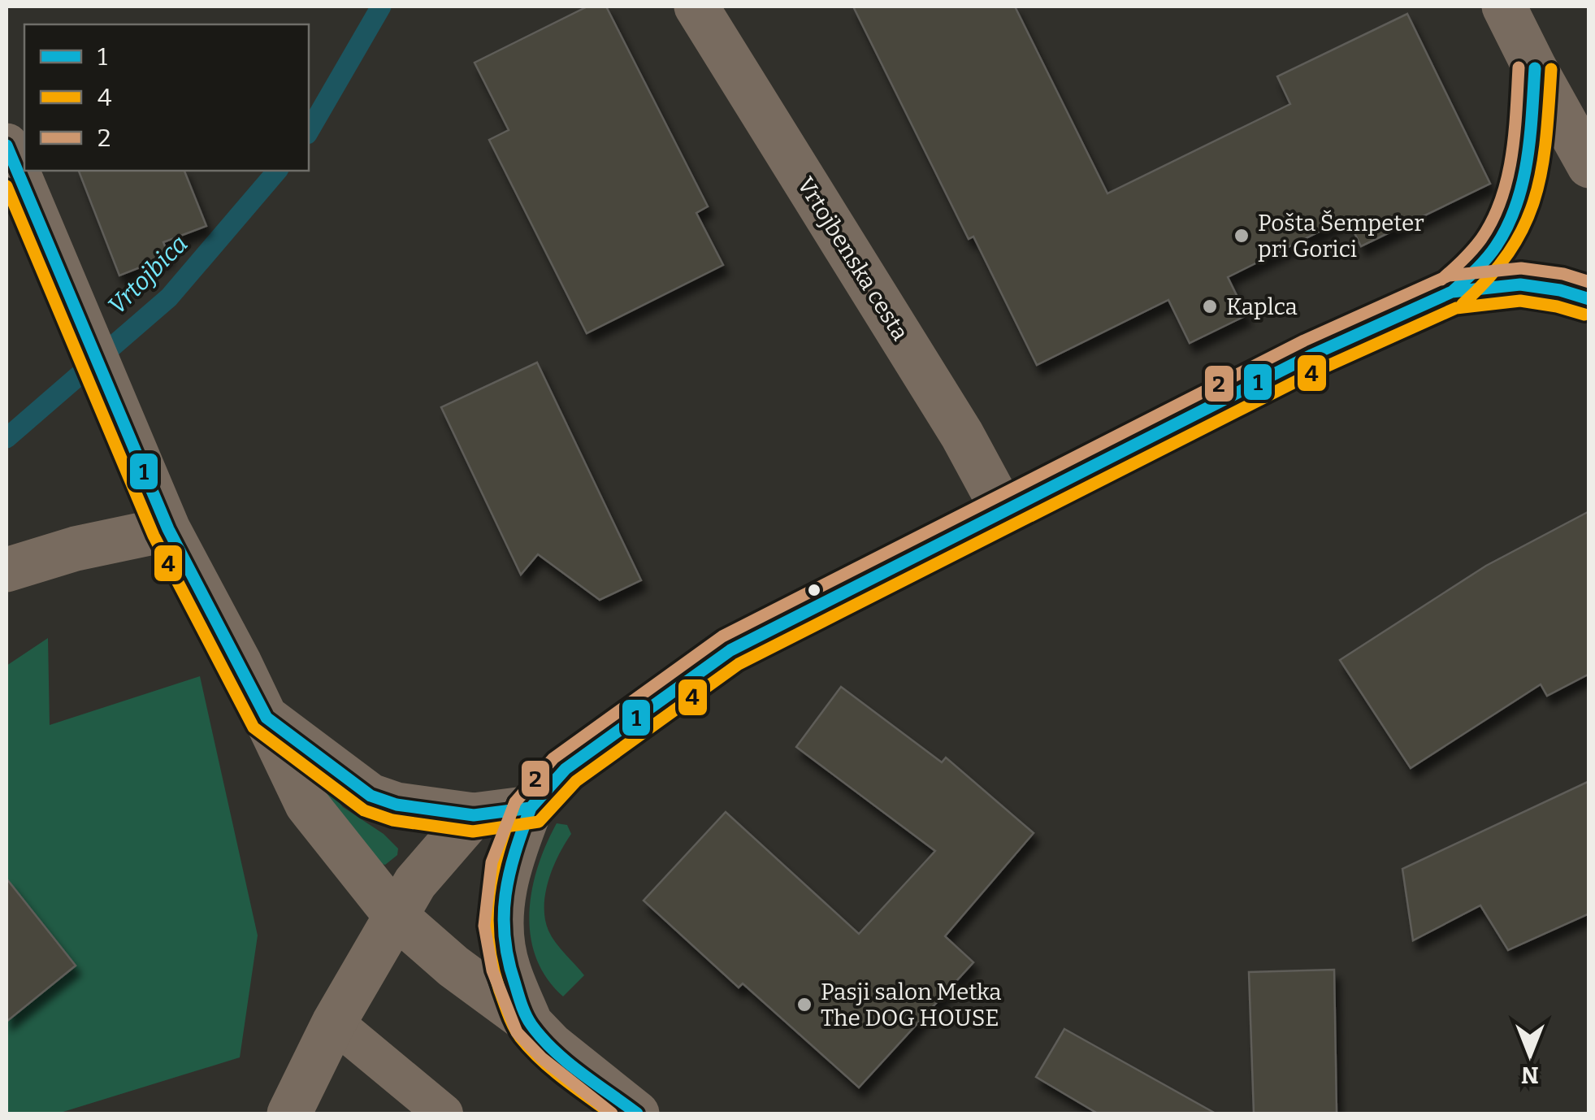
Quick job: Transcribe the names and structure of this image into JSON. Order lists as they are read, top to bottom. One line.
{"streets":{"street":["Vrtojbenska cesta"]},"water":["Vrtojbica"],"places":["Pošta Šempeter pri Gorici","Kaplca","Pasji salon Metka The DOG HOUSE"],"lines":["transit line 2","transit line 1","transit line 4"],"legend":["1","4","2"],"north":"bottom"}
